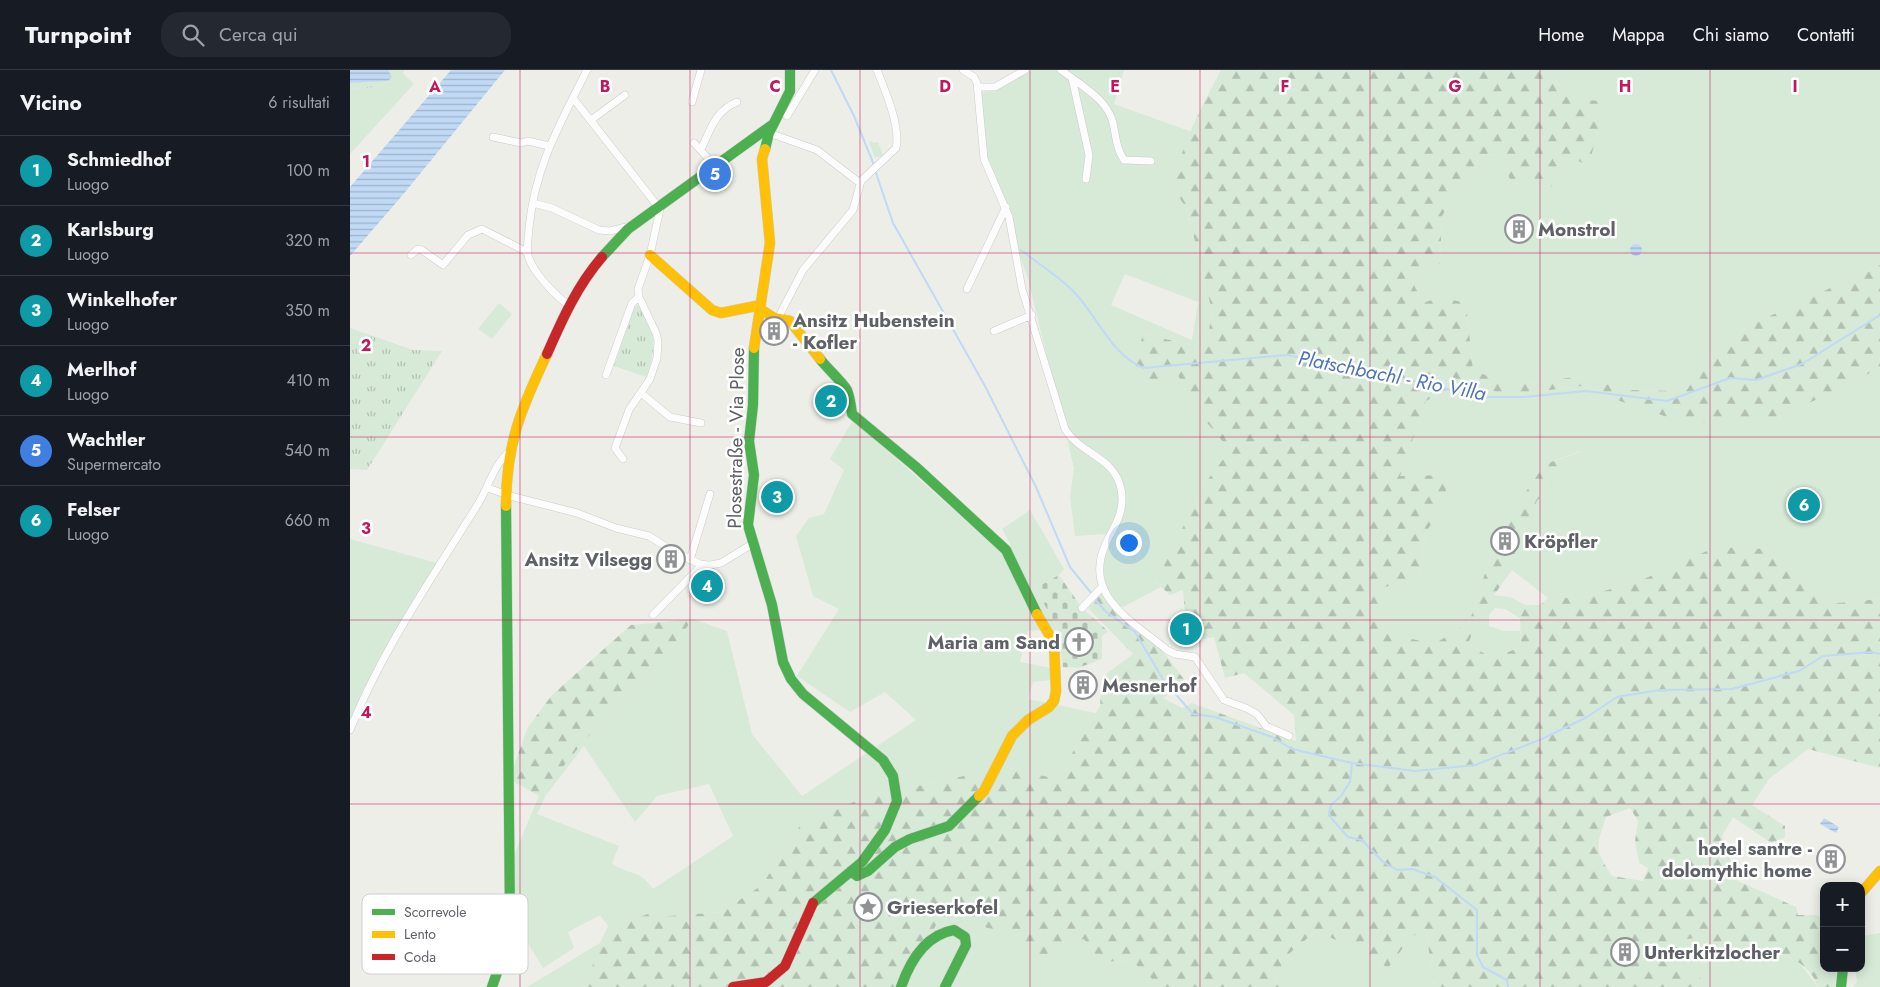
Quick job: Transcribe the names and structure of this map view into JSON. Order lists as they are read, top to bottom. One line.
{"streets":{"street":["Plosestraße - Via Plose"]},"water":["Platschbachl - Rio Villa"],"places":{"building":["Monstrol","Ansitz Hubenstein - Kofler","Kröpfler","Ansitz Vilsegg","Mesnerhof","hotel santre - dolomythic home","Unterkitzlocher"],"church":["Maria am Sand"],"place":["Grieserkofel"]},"legend":["Scorrevole","Lento","Coda"],"page":{"header":"Turnpoint","search":"Cerca qui","nav":["Home","Mappa","Chi siamo","Contatti"],"heading":["Vicino","6 risultati"],"list":[{"mark":"1","name":"Schmiedhof","note":"Luogo","value":"100 m"},{"mark":"2","name":"Karlsburg","note":"Luogo","value":"320 m"},{"mark":"3","name":"Winkelhofer","note":"Luogo","value":"350 m"},{"mark":"4","name":"Merlhof","note":"Luogo","value":"410 m"},{"mark":"5","name":"Wachtler","note":"Supermercato","value":"540 m"},{"mark":"6","name":"Felser","note":"Luogo","value":"660 m"}],"pins":["5","2","3","6","4","1"],"map_buttons":["+","−"]},"grid":{"columns":["A","B","C","D","E","F","G","H","I"],"rows":["1","2","3","4"]}}
